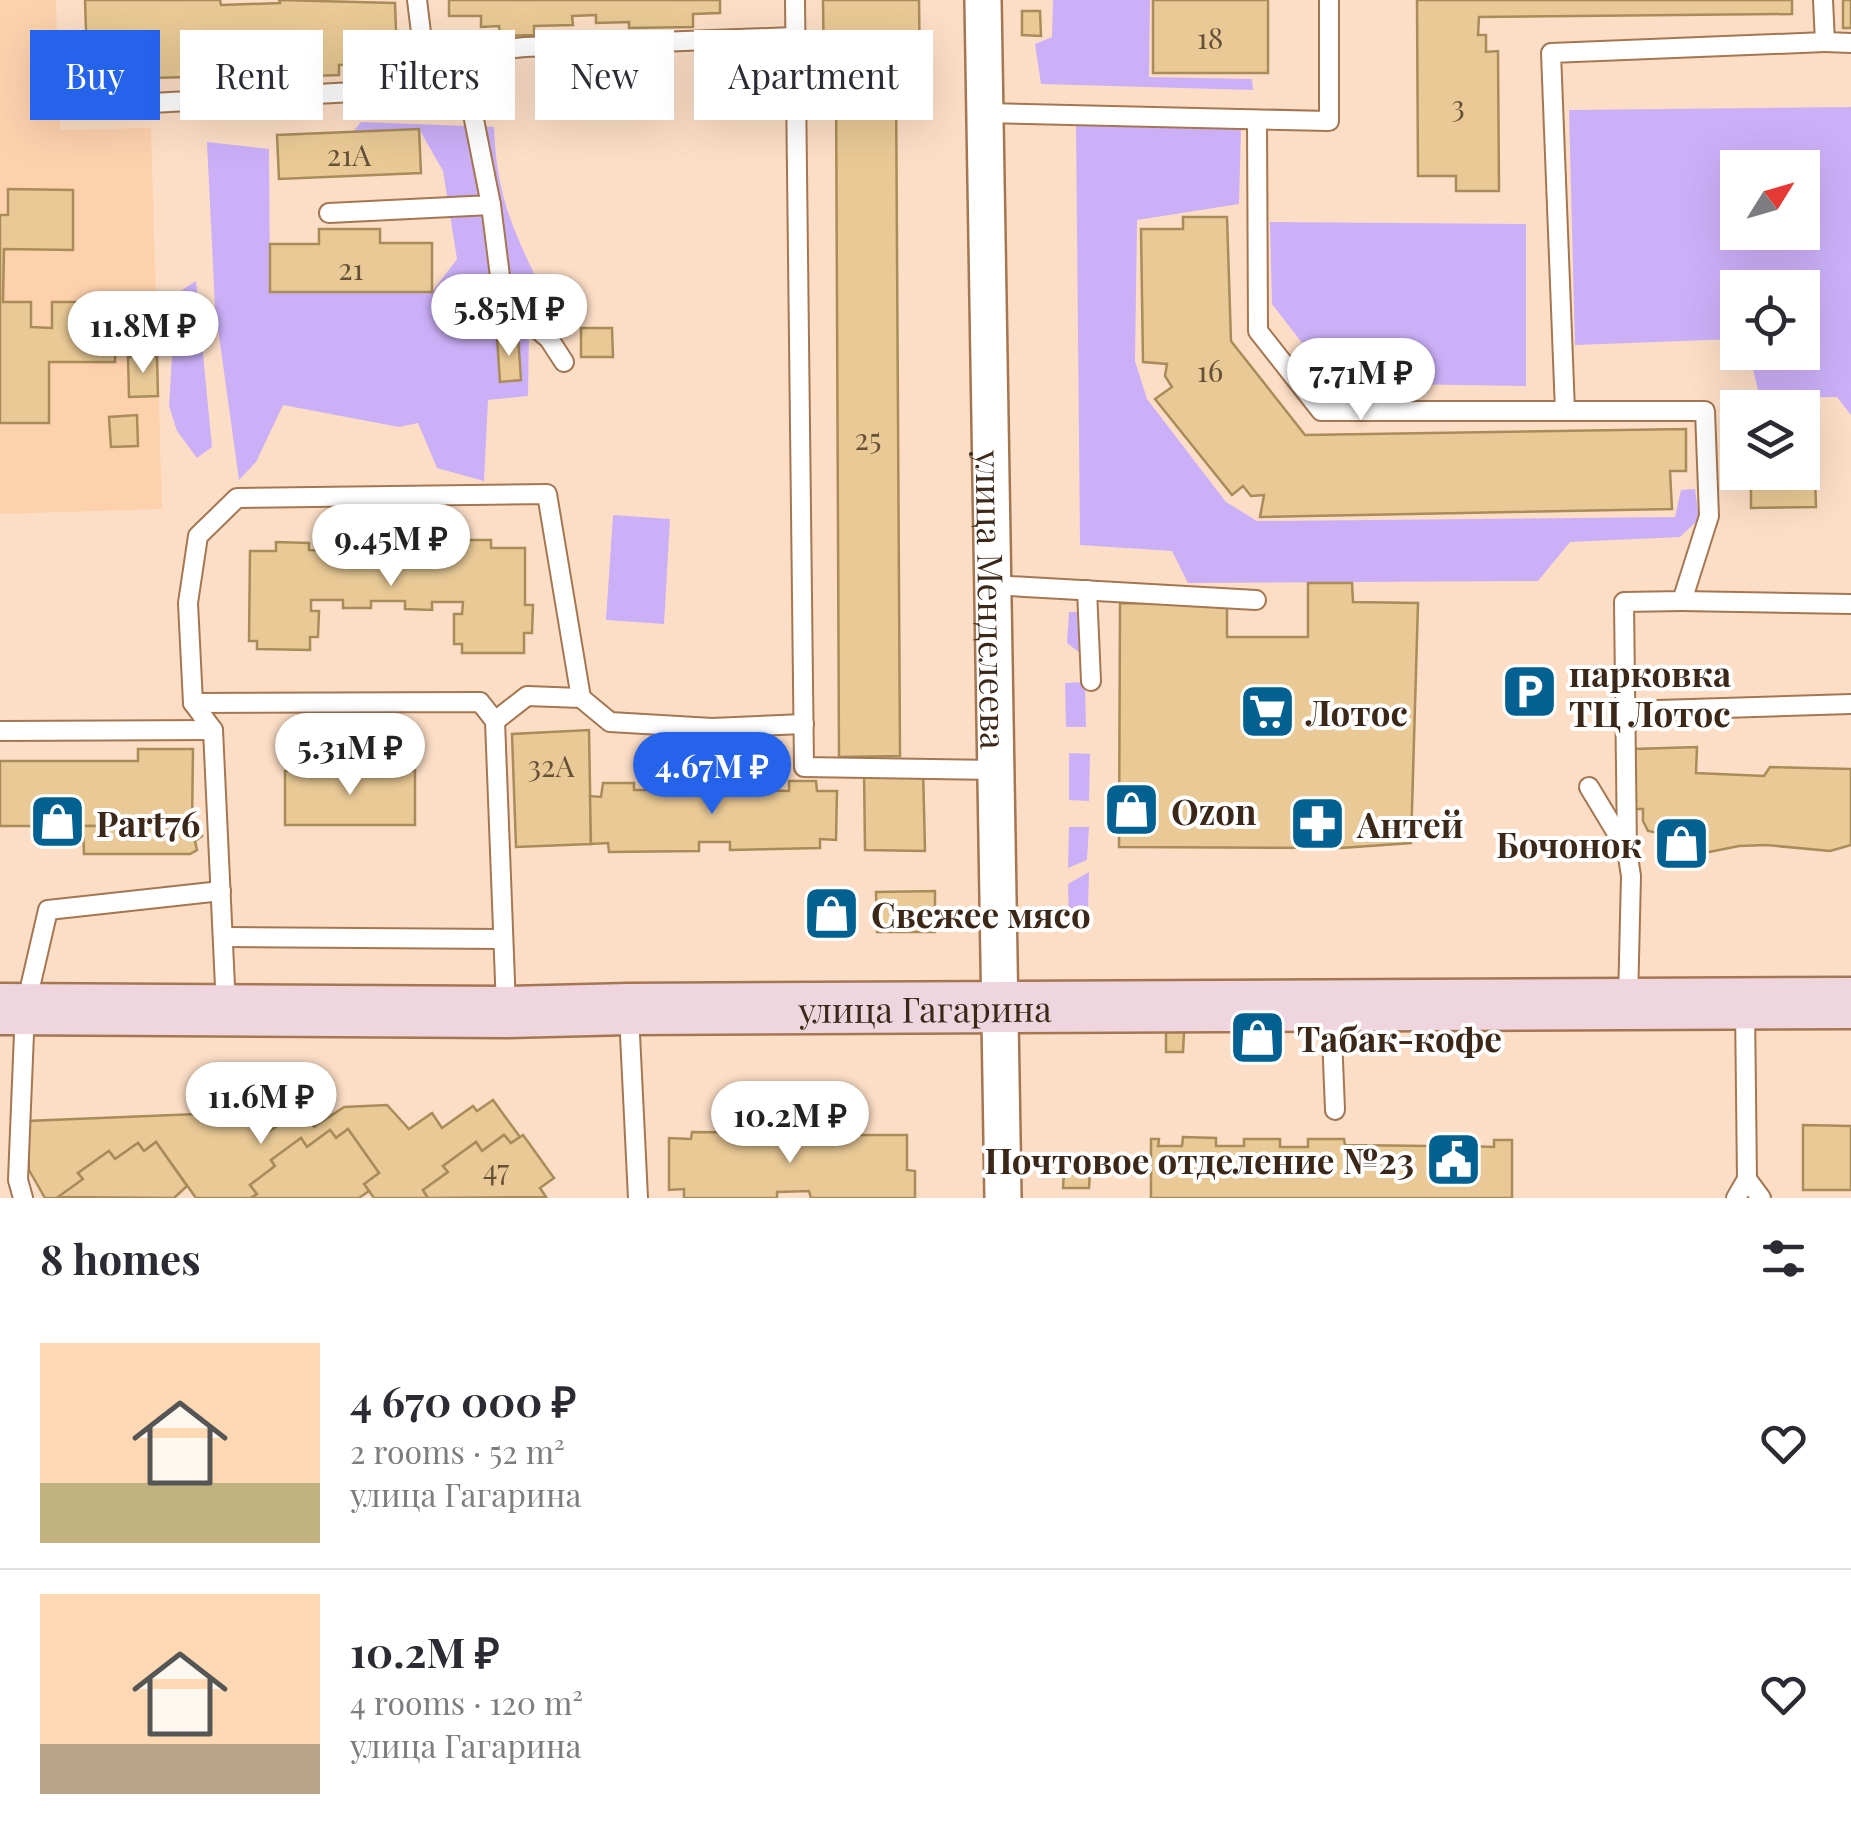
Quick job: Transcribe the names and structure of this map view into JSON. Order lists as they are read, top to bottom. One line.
{"streets":{"main road":["улица Гагарина"],"street":["улица Менделеева"]},"crossings":[["улица Менделеева","улица Гагарина"]],"places":{"parking":["парковка ТЦ Лотос"],"supermarket":["Лотос"],"shop":["Ozon","Part76","Бочонок","Свежее мясо","Табак-кофе"],"pharmacy":["Антей"],"public building":["Почтовое отделение №23"]},"house_numbers":["18","3","21А","21","16","25","32А","47"],"north":"top right","page":{"chip":["Buy","Rent","Filters","New","Apartment"],"price":["5.85M ₽","11.8M ₽","7.71M ₽","9.45M ₽","5.31M ₽","4.67M ₽","11.6M ₽","10.2M ₽"],"heading":"8 homes","list":[{"name":"4 670 000 ₽","note":"2 rooms · 52 m² · улица Гагарина"},{"name":"10.2M ₽","note":"4 rooms · 120 m² · улица Гагарина"}]}}
